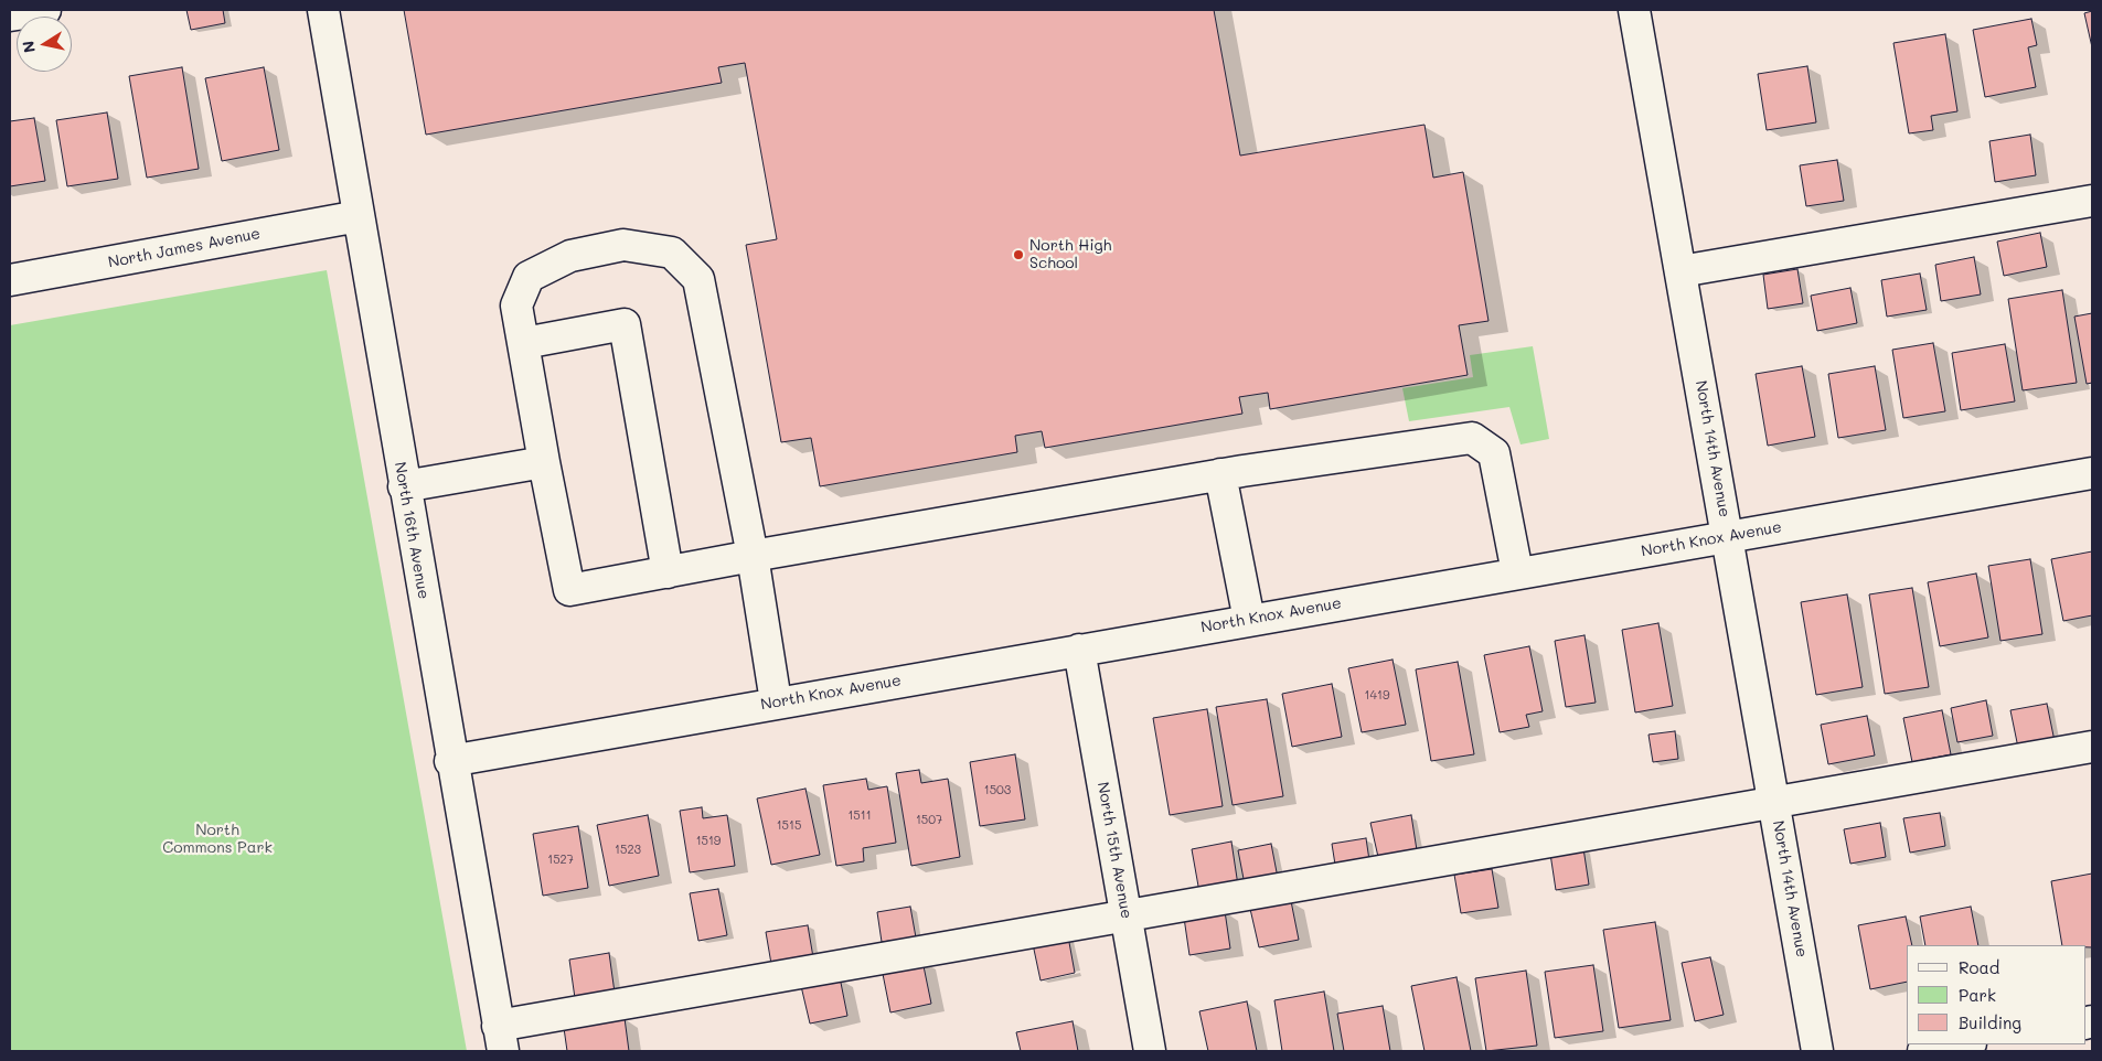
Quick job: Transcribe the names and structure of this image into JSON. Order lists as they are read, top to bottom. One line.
{"streets":{"street":["North James Avenue","North 14th Avenue","North 16th Avenue","North Knox Avenue","North 15th Avenue"]},"crossings":[["North James Avenue","North 16th Avenue"],["North 14th Avenue","North Knox Avenue"],["North 16th Avenue","North Knox Avenue"],["North Knox Avenue","North 15th Avenue"]],"parks":["North Commons Park"],"places":["North High School"],"house_numbers":["1419","1503","1511","1507","1515","1519","1523","1527"],"legend":["Road","Park","Building"],"north":"left"}
